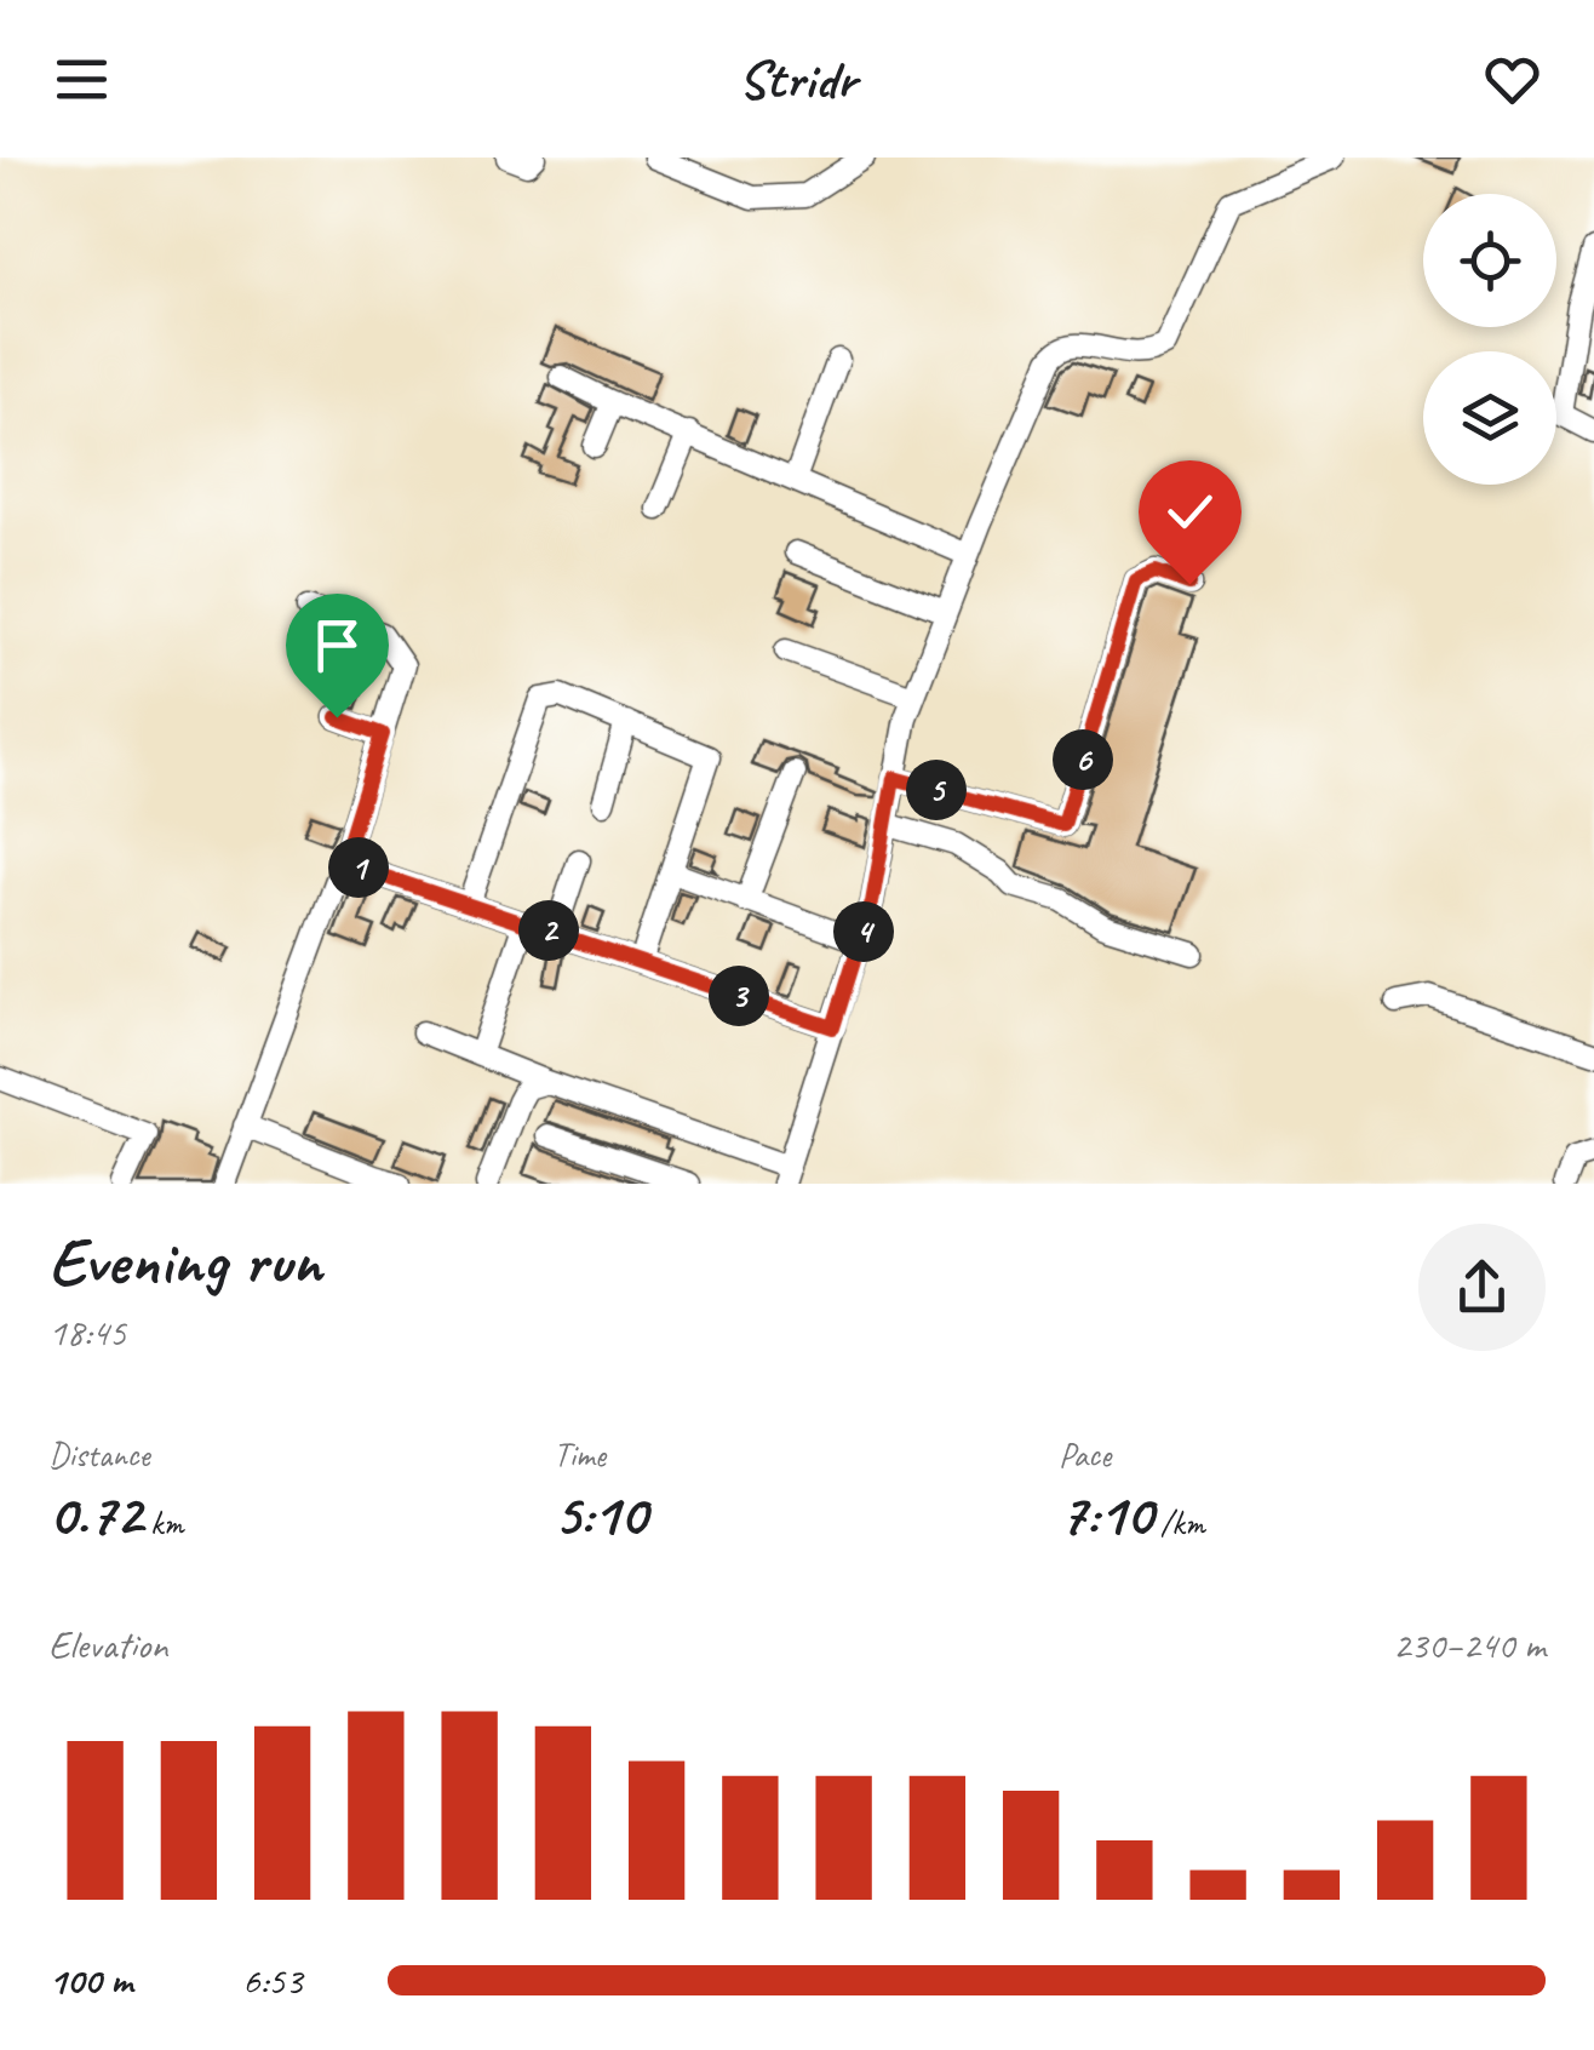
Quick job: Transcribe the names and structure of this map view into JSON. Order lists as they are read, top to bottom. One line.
{"page":{"header":"Stridr","pins":["6","5","1","2","4","3"],"heading":["Evening run","18:45"],"stats":[["Distance","0.72 km"],["Time","5:10"],["Pace","7:10 /km"]],"chart":["Elevation","230–240 m"],"list":[{"name":"100 m","note":"6:53"}]}}
